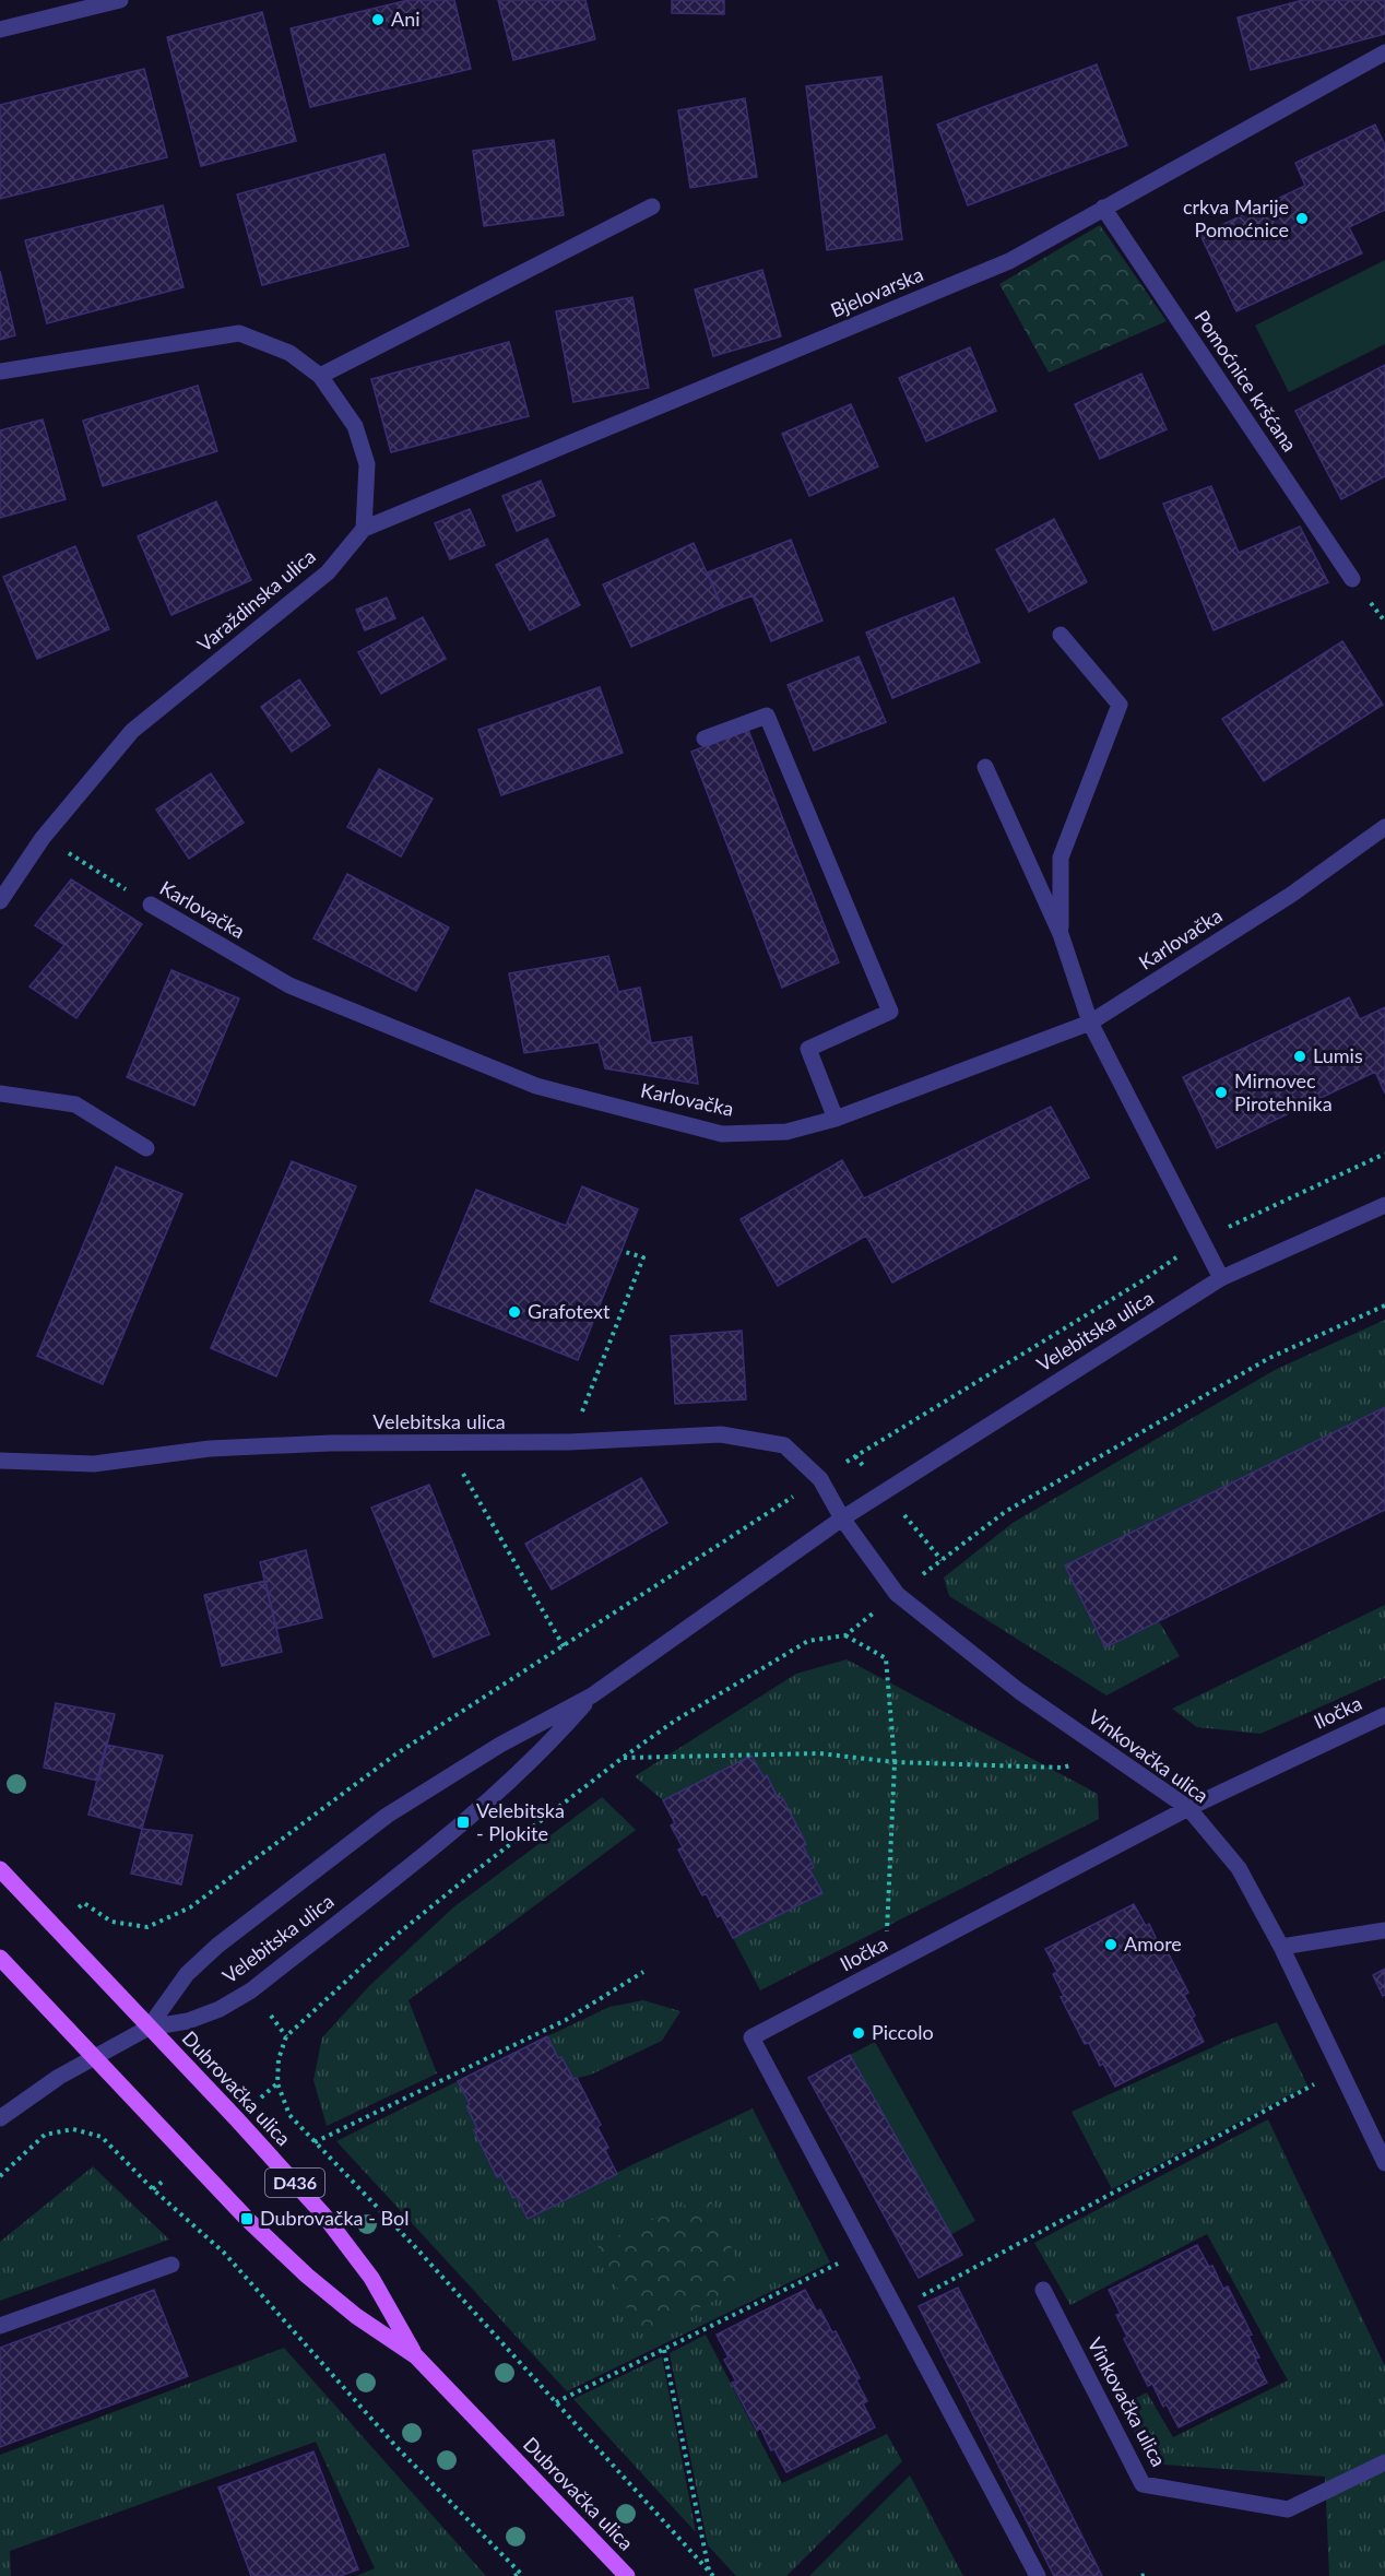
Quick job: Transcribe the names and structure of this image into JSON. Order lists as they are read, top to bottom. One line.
{"streets":{"main road":["Dubrovačka ulica","D436"],"street":["Bjelovarska","Pomoćnice kršćana","Varaždinska ulica","Karlovačka","Velebitska ulica","Iločka","Vinkovačka ulica"]},"crossings":[["Bjelovarska","Pomoćnice kršćana"],["Bjelovarska","Varaždinska ulica"],["Varaždinska ulica","Karlovačka"],["Velebitska ulica","Vinkovačka ulica"],["Velebitska ulica","Dubrovačka ulica"],["Iločka","Vinkovačka ulica"]],"places":{"other":["Ani","crkva Marije Pomoćnice","Lumis","Mirnovec Pirotehnika","Grafotext","Amore","Piccolo"],"transit":["Velebitska - Plokite","Dubrovačka - Bol"]}}
